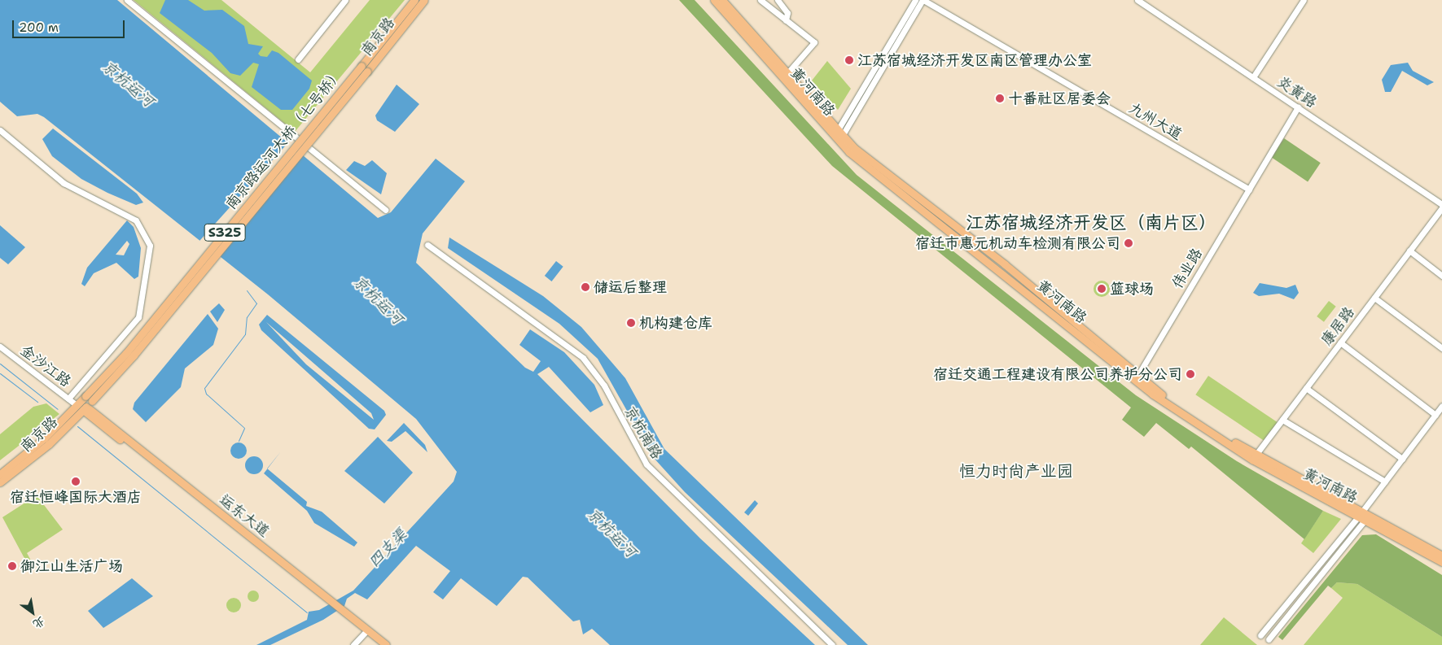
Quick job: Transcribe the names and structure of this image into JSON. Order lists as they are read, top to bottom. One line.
{"streets":{"main road":["南京路","黄河南路","南京路运河大桥（七号桥）","S325","运东大道"],"street":["炎黄路","九州大道","伟业路","康居路","金沙江路","京杭南路"]},"crossings":[["南京路","南京路运河大桥（七号桥）"],["南京路","金沙江路"],["南京路","运东大道"],["黄河南路","伟业路"],["黄河南路","康居路"],["炎黄路","伟业路"],["炎黄路","康居路"],["九州大道","伟业路"]],"districts":["江苏宿城经济开发区（南片区）","恒力时尚产业园"],"water":["京杭运河","四支渠"],"places":["江苏宿城经济开发区南区管理办公室","十番社区居委会","宿迁市惠元机动车检测有限公司","储运后整理","篮球场","机构建仓库","宿迁交通工程建设有限公司养护分公司","宿迁恒峰国际大酒店","御江山生活广场"],"scale_bar":"200 m","north":"bottom right"}
